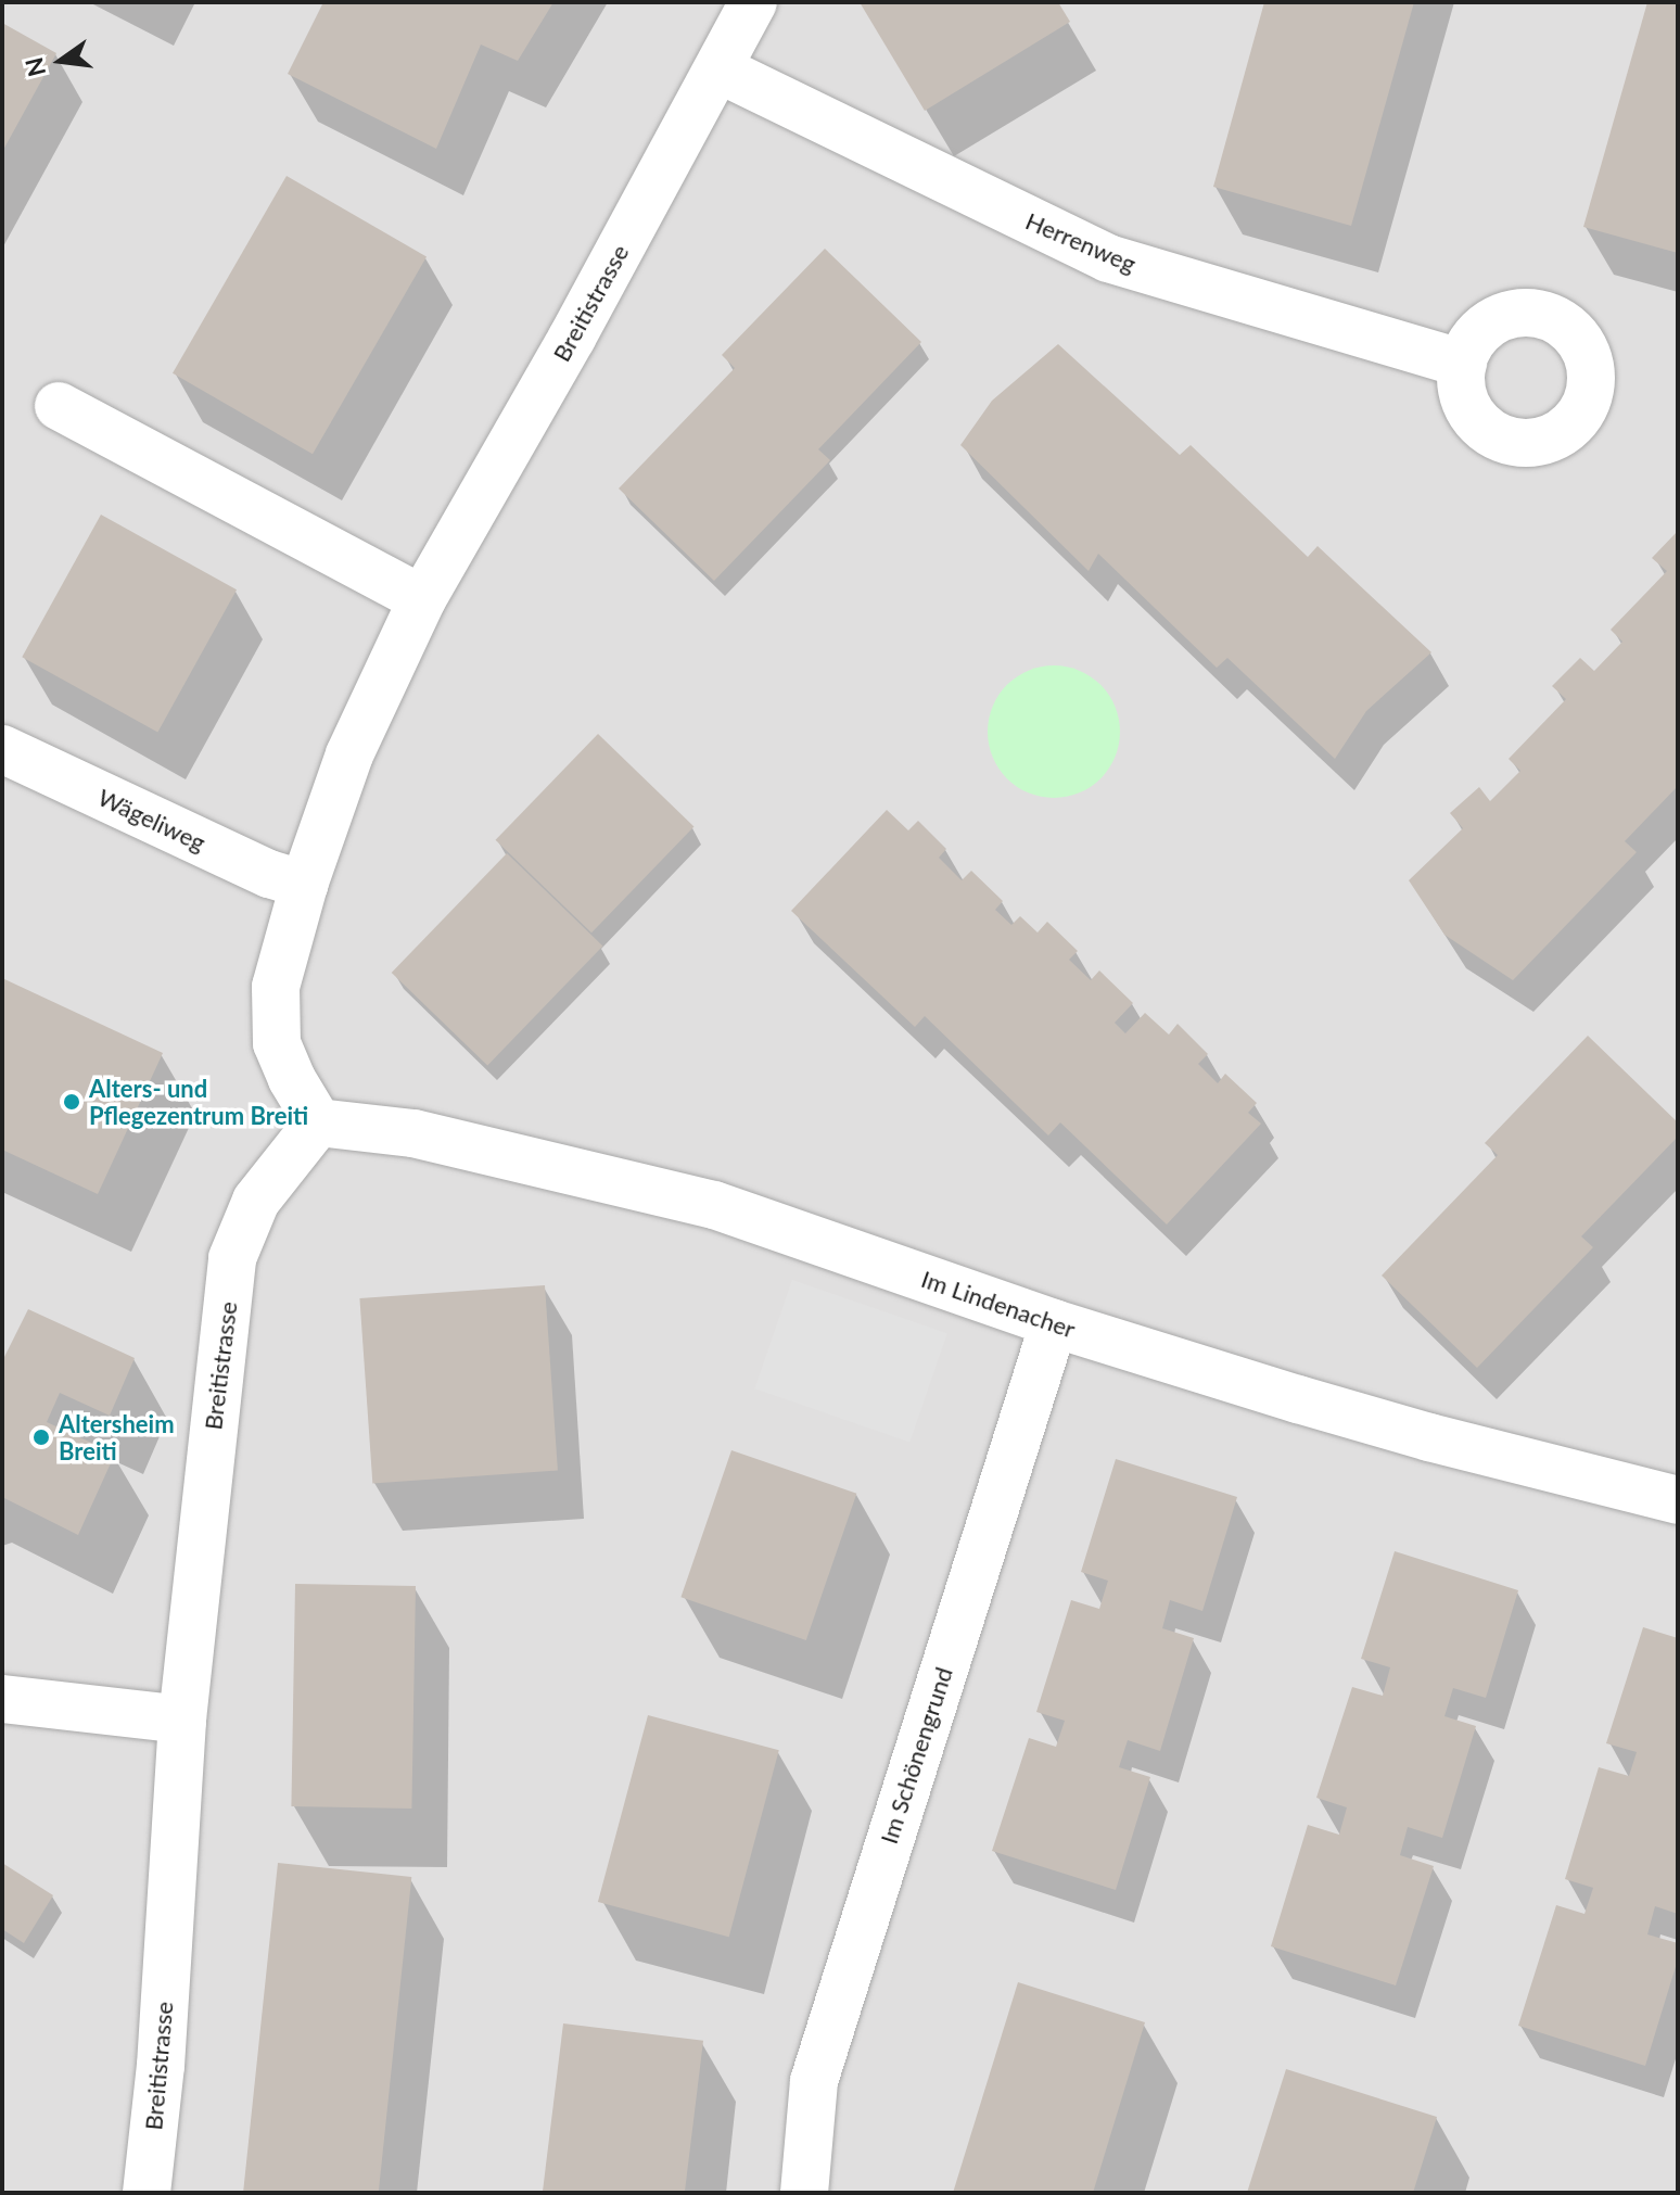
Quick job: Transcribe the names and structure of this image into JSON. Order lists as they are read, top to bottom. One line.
{"streets":{"street":["Herrenweg","Breitistrasse","Wägeliweg","Im Lindenacher","Im Schönengrund"]},"crossings":[["Herrenweg","Breitistrasse"],["Breitistrasse","Wägeliweg"],["Breitistrasse","Im Lindenacher"],["Im Lindenacher","Im Schönengrund"]],"places":["Alters- und Pflegezentrum Breiti","Altersheim Breiti"],"north":"left"}
